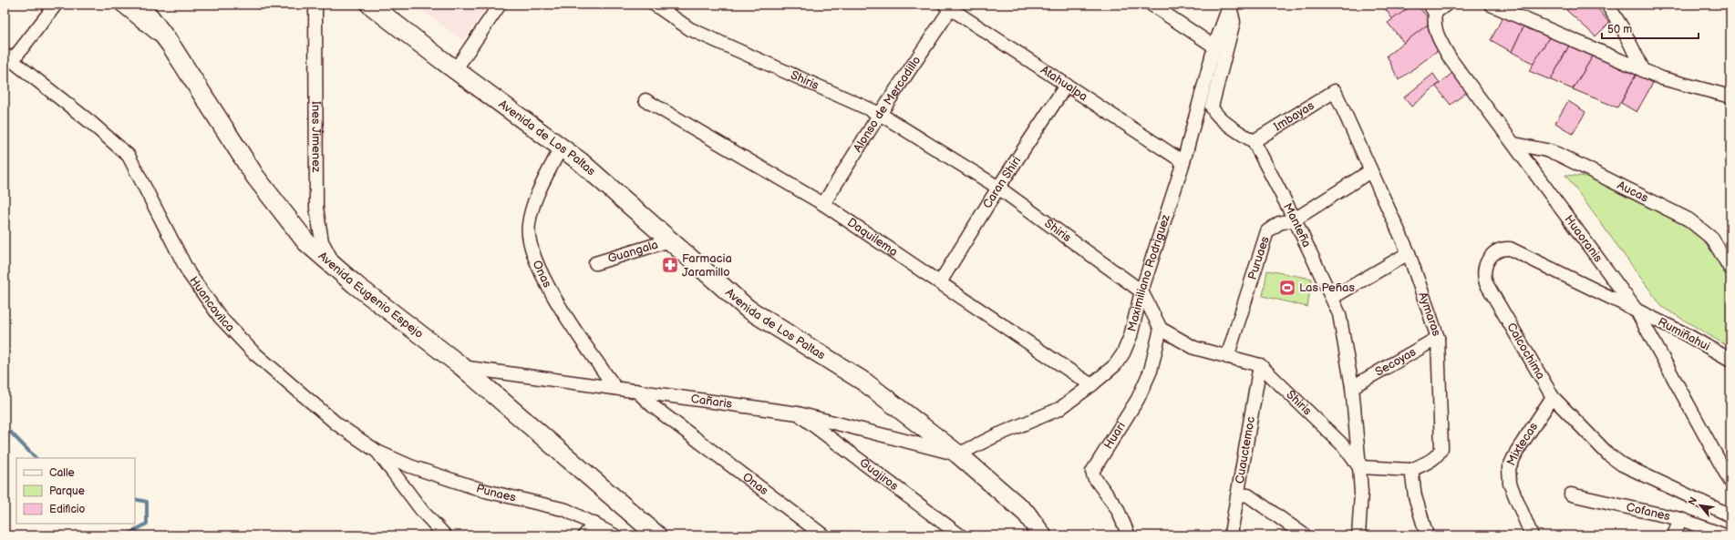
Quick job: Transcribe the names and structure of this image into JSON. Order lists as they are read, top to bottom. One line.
{"streets":{"main road":["Avenida de Los Paltas","Avenida Eugenio Espejo"],"street":["Shiris","Atahualpa","Alonso de Mercadillo","Imbayas","Ines Jimenez","Caran Shiri","Aucas","Manteña","Daquilema","Huaoranis","Guangala","Puruaes","Maximiliano Rodriguez","Onas","Huancavilca","Aymaras","Rumiñahui","Calcochima","Secoyas","Cañaris","Huari","Mixtecas","Cuauctemoc","Guajiros","Punaes","Cofanes"]},"crossings":[["Shiris","Alonso de Mercadillo"],["Shiris","Caran Shiri"],["Shiris","Manteña"],["Shiris","Maximiliano Rodriguez"],["Shiris","Huari"],["Shiris","Cuauctemoc"],["Atahualpa","Alonso de Mercadillo"],["Atahualpa","Caran Shiri"],["Atahualpa","Maximiliano Rodriguez"],["Alonso de Mercadillo","Daquilema"],["Imbayas","Manteña"],["Imbayas","Aymaras"],["Ines Jimenez","Avenida Eugenio Espejo"],["Avenida de Los Paltas","Guangala"],["Avenida de Los Paltas","Maximiliano Rodriguez"],["Avenida de Los Paltas","Onas"],["Avenida de Los Paltas","Cañaris"],["Caran Shiri","Daquilema"],["Aucas","Huaoranis"],["Manteña","Puruaes"],["Manteña","Secoyas"],["Daquilema","Maximiliano Rodriguez"],["Huaoranis","Rumiñahui"],["Huaoranis","Calcochima"],["Puruaes","Aymaras"],["Maximiliano Rodriguez","Cañaris"],["Onas","Cañaris"],["Avenida Eugenio Espejo","Cañaris"],["Huancavilca","Punaes"],["Aymaras","Secoyas"],["Rumiñahui","Calcochima"],["Calcochima","Mixtecas"],["Cañaris","Guajiros"]],"places":{"pharmacy":["Farmacia Jaramillo"],"sports":["Las Peñas"]},"legend":["Calle","Parque","Edificio"],"scale_bar":"50 m","north":"top left"}
